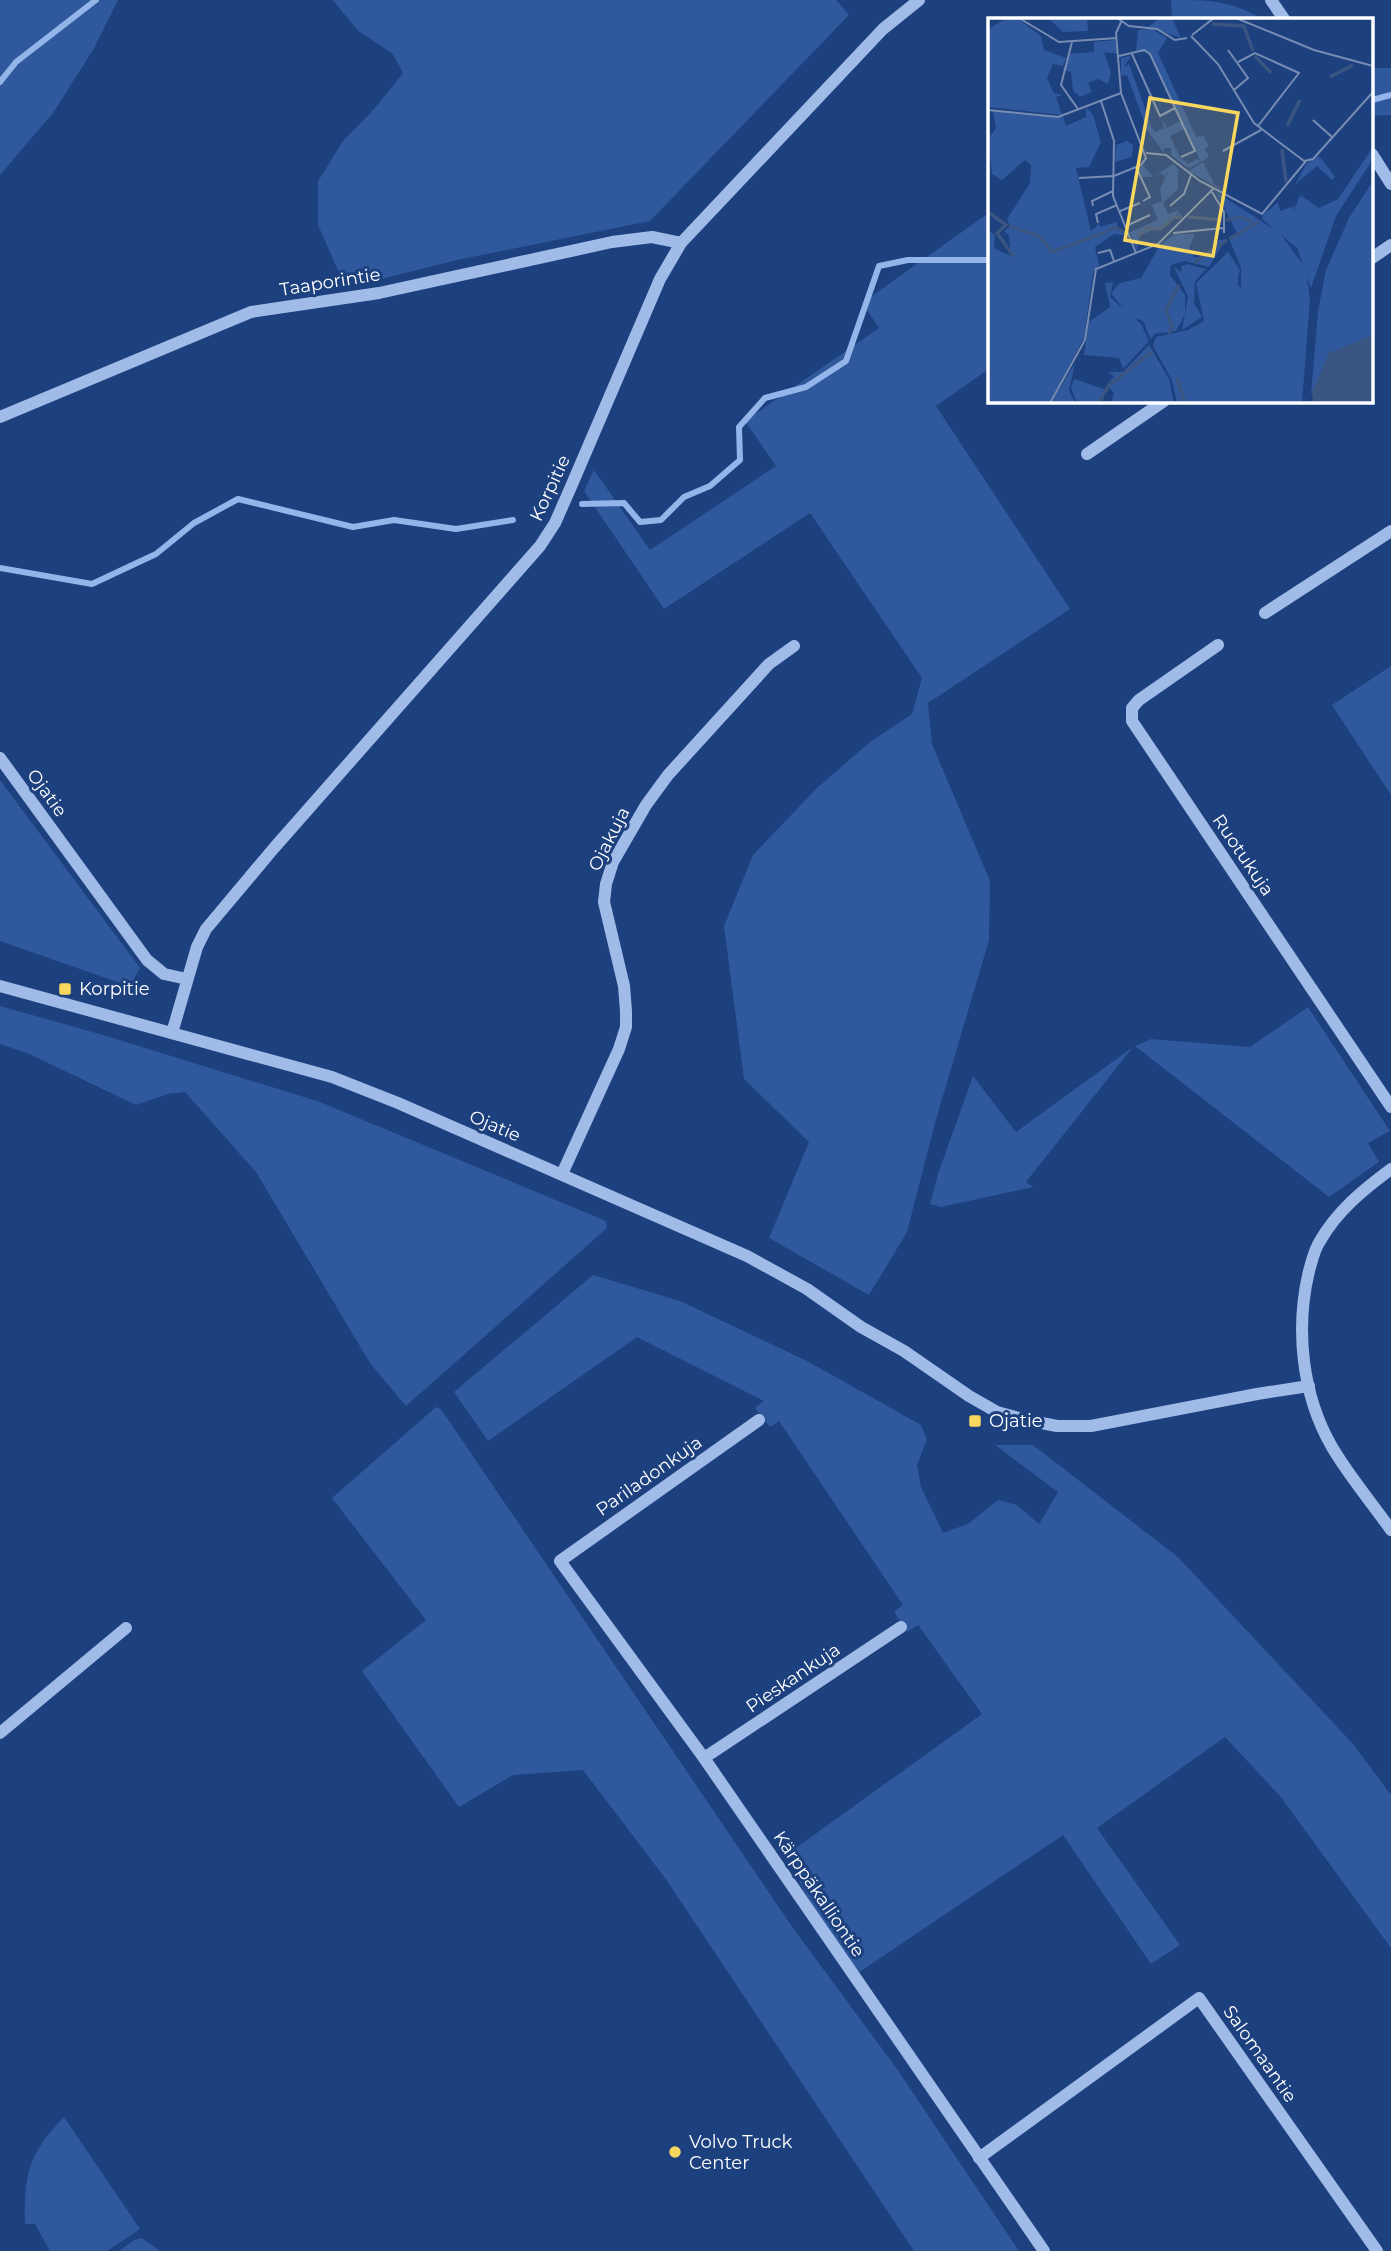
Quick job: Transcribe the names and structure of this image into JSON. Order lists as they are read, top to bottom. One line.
{"streets":{"street":["Taaporintie","Korpitie","Ojatie","Ojakuja","Ruotukuja","Pariladonkuja","Pieskankuja","Kärppäkalliontie","Salomaantie"]},"crossings":[["Taaporintie","Korpitie"],["Korpitie","Ojatie"],["Ojatie","Ojakuja"],["Pariladonkuja","Kärppäkalliontie"],["Pieskankuja","Kärppäkalliontie"],["Kärppäkalliontie","Salomaantie"]],"places":{"transit":["Korpitie","Ojatie"],"other":["Volvo Truck Center"]}}
